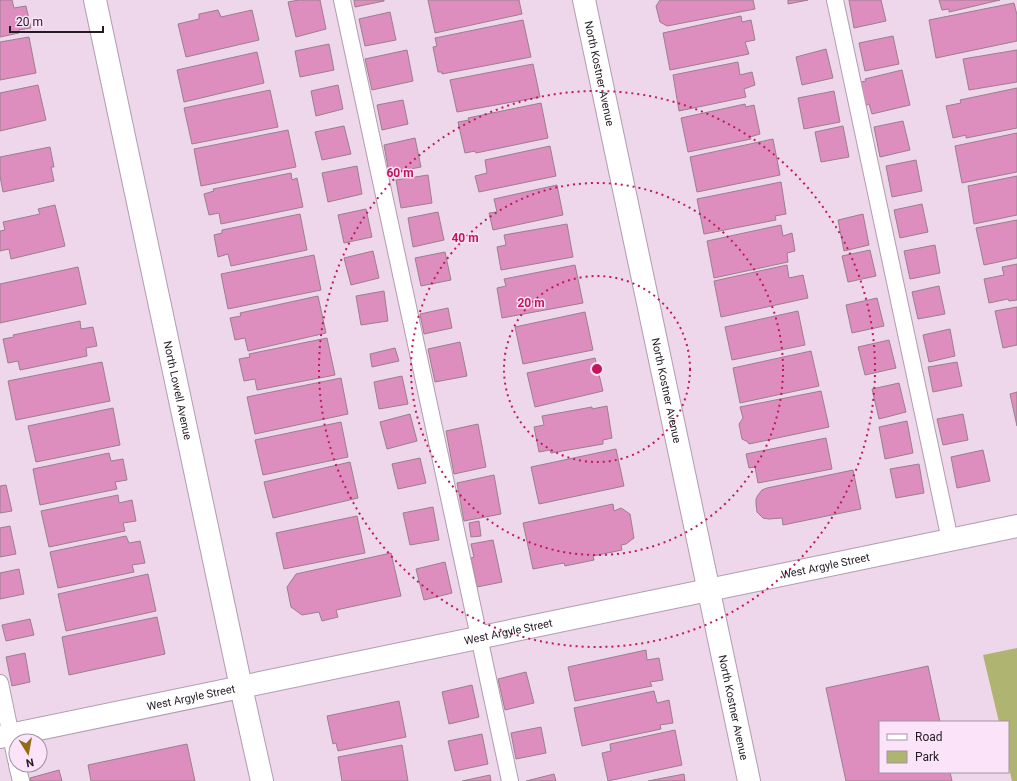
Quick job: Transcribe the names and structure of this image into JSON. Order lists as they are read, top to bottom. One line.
{"streets":{"street":["North Kostner Avenue","North Lowell Avenue","West Argyle Street"]},"crossings":[["North Kostner Avenue","West Argyle Street"],["North Lowell Avenue","West Argyle Street"]],"legend":["Road","Park"],"scale_bar":"20 m","north":"bottom","rings":["60 m","40 m","20 m"]}
